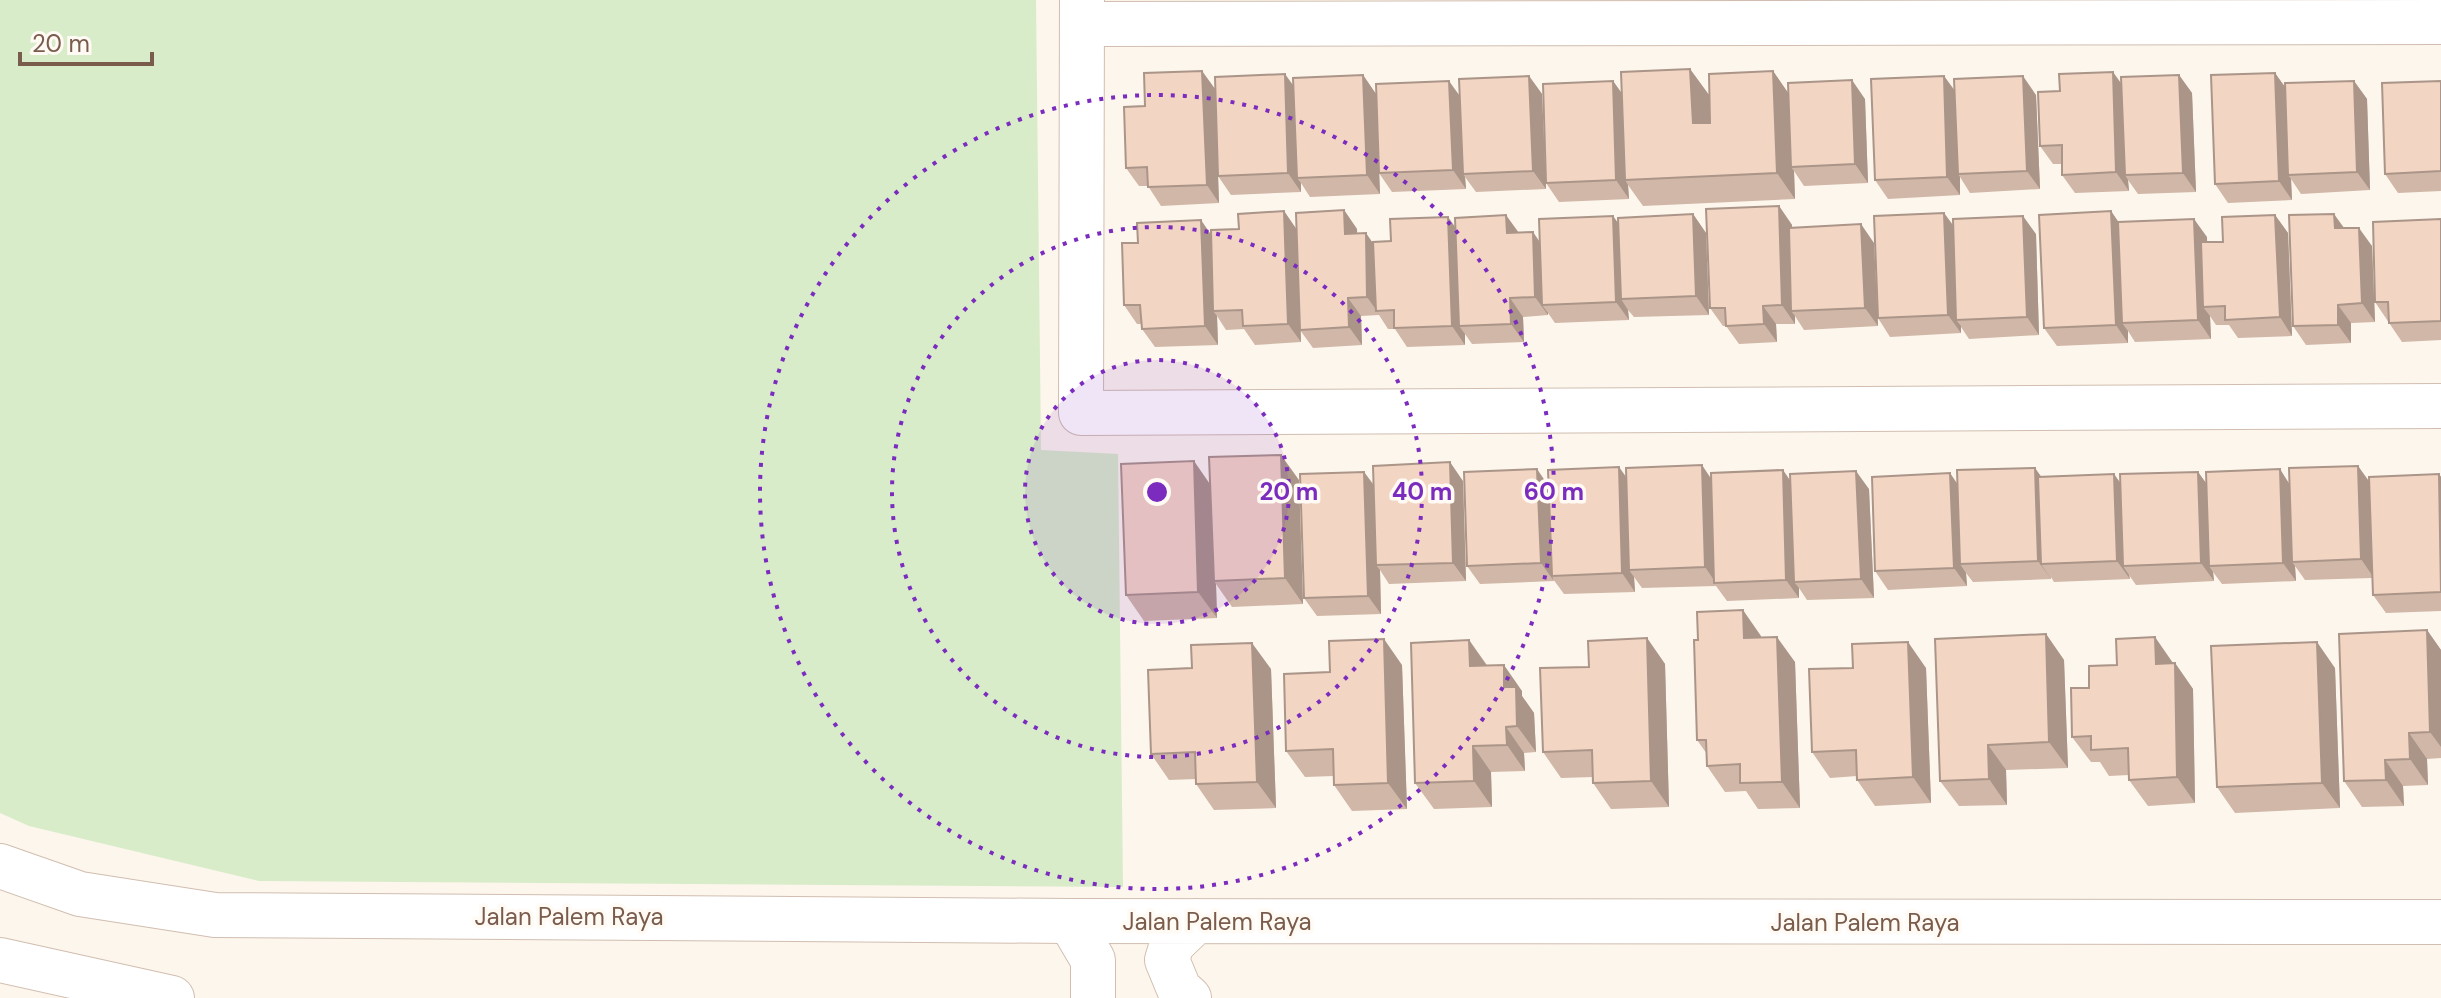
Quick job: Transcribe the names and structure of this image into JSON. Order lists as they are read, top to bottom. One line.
{"streets":{"street":["Jalan Palem Raya"]},"scale_bar":"20 m","rings":["20 m","40 m","60 m"]}
